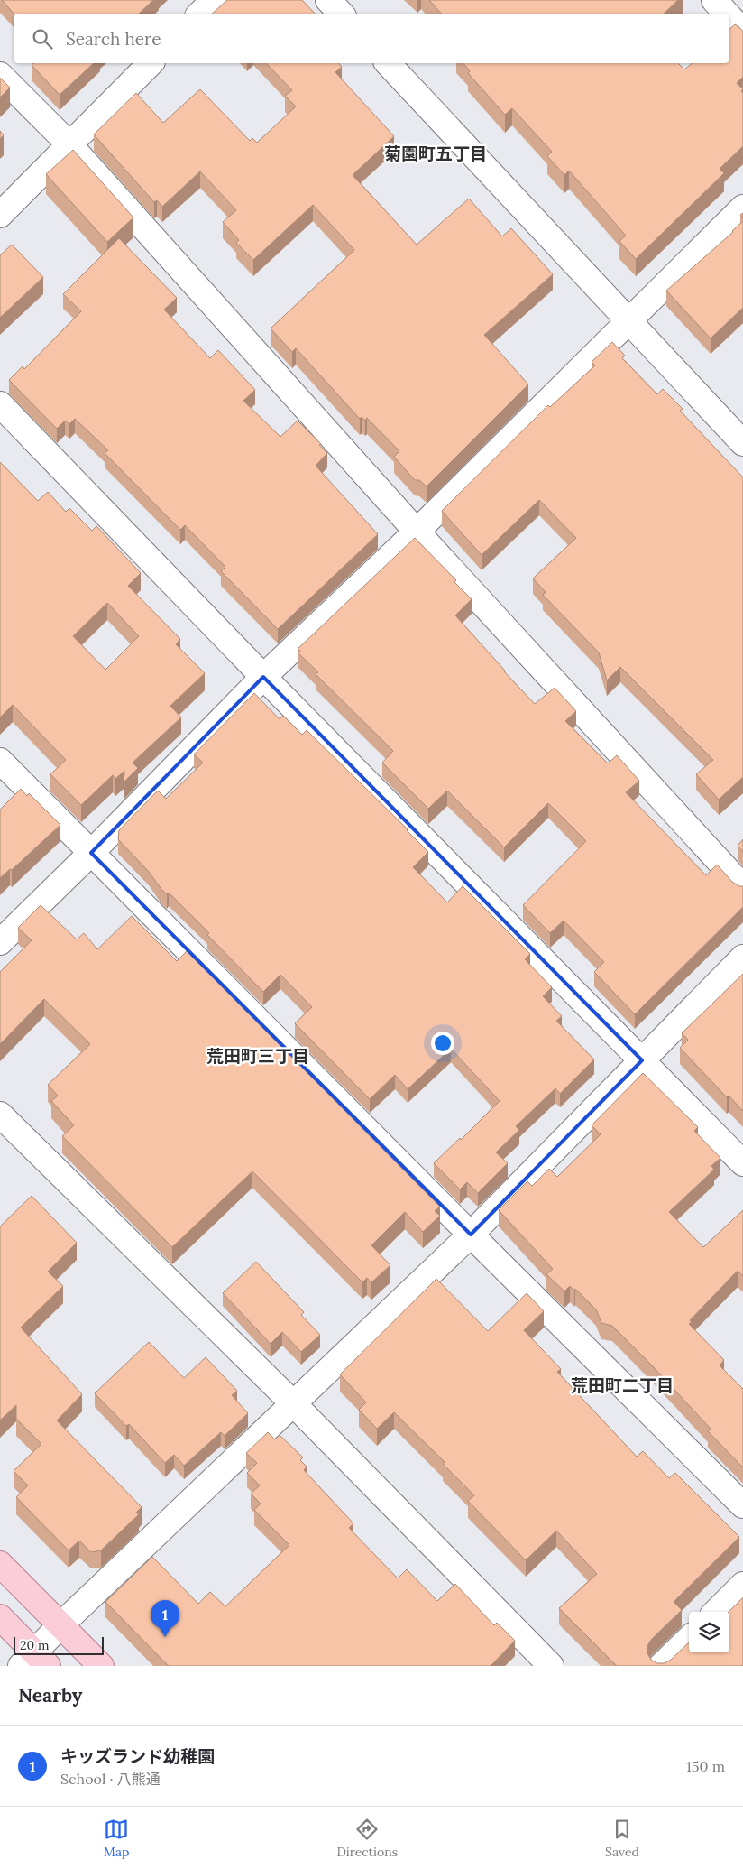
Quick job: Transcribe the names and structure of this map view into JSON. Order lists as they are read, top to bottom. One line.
{"districts":["菊園町五丁目","荒田町三丁目","荒田町二丁目"],"scale_bar":"20 m","page":{"search":"Search here","pins":"1","scale":"20 m","heading":"Nearby","list":[{"mark":"1","name":"キッズランド幼稚園","note":"School · 八熊通","value":"150 m"}],"nav":["Map","Directions","Saved"]}}
